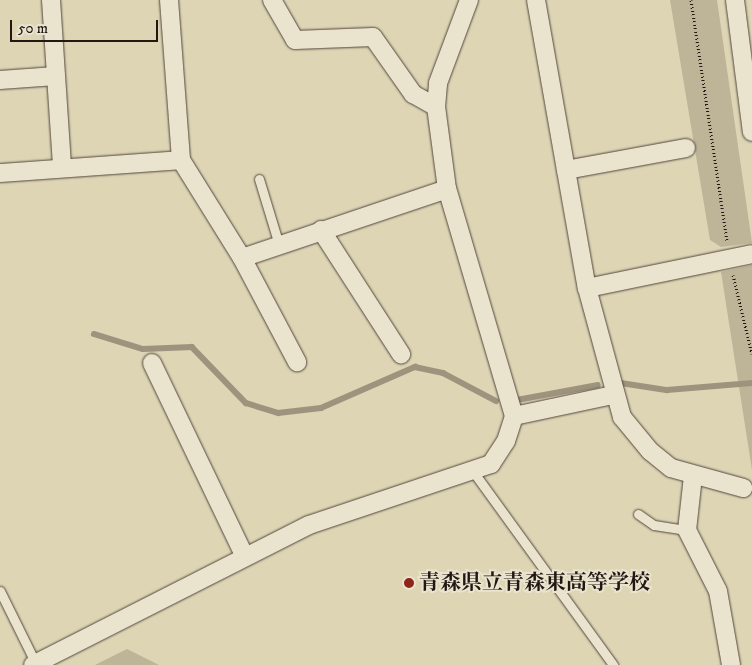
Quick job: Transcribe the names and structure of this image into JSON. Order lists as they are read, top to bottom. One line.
{"places":["青森県立青森東高等学校"],"scale_bar":"50 m"}
